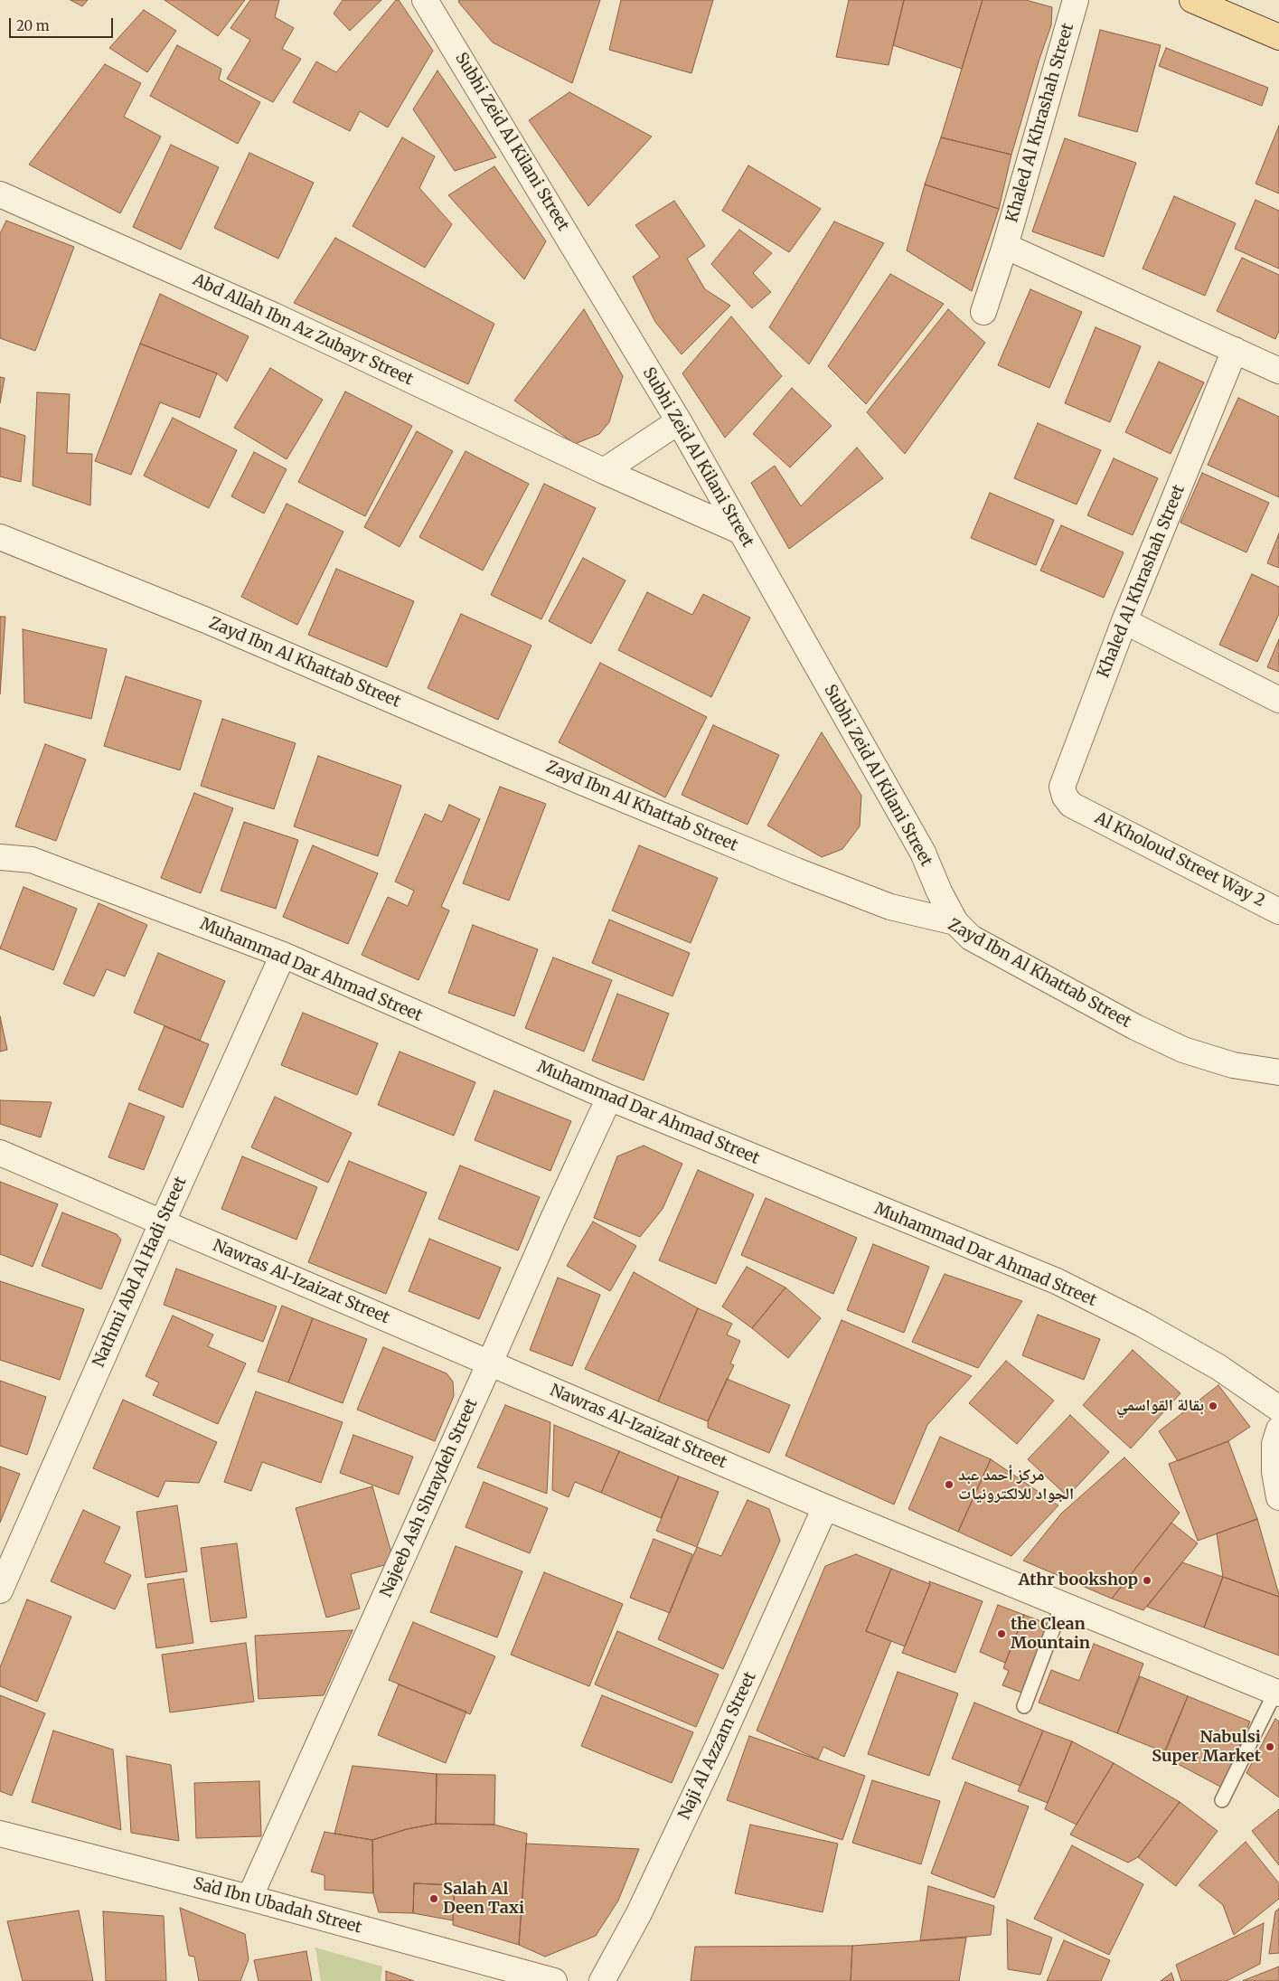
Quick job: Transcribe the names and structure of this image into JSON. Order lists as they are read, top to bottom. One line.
{"streets":{"street":["Khaled Al Khrashah Street","Subhi Zeid Al Kilani Street","Abd Allah Ibn Az Zubayr Street","Zayd Ibn Al Khattab Street","Al Kholoud Street Way 2","Muhammad Dar Ahmad Street","Nathmi Abd Al Hadi Street","Nawras Al-Izaizat Street","Najeeb Ash Shraydeh Street","Naji Al Azzam Street","Saʻd Ibn Ubadah Street"]},"crossings":[["Khaled Al Khrashah Street","Al Kholoud Street Way 2"],["Subhi Zeid Al Kilani Street","Abd Allah Ibn Az Zubayr Street"],["Subhi Zeid Al Kilani Street","Zayd Ibn Al Khattab Street"],["Muhammad Dar Ahmad Street","Nathmi Abd Al Hadi Street"],["Muhammad Dar Ahmad Street","Najeeb Ash Shraydeh Street"],["Nathmi Abd Al Hadi Street","Nawras Al-Izaizat Street"],["Nawras Al-Izaizat Street","Najeeb Ash Shraydeh Street"],["Nawras Al-Izaizat Street","Naji Al Azzam Street"],["Najeeb Ash Shraydeh Street","Saʻd Ibn Ubadah Street"]],"places":["بقالة القواسمي","مركز أحمد عبد الجواد للالكترونيات","Athr bookshop","the Clean Mountain","Nabulsi Super Market","Salah Al Deen Taxi"],"scale_bar":"20 m"}
